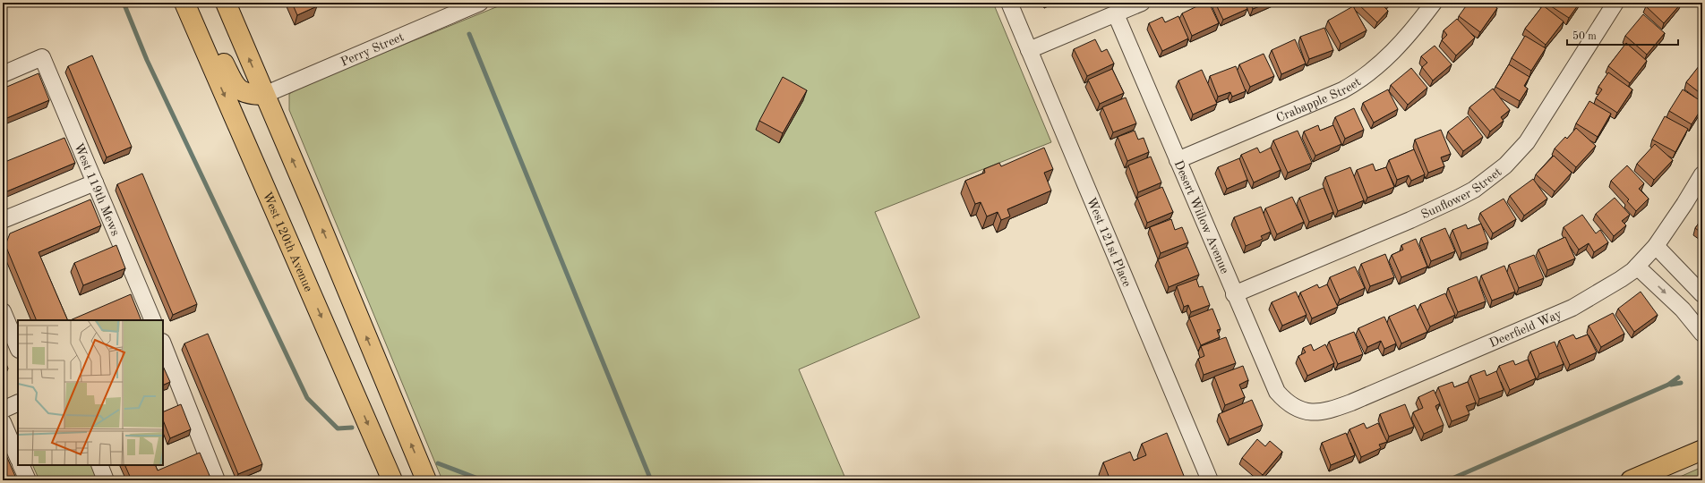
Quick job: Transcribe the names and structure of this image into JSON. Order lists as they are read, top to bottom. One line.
{"streets":{"main road":["West 120th Avenue"],"street":["Perry Street","Crabapple Street","West 119th Mews","Sunflower Street","Desert Willow Avenue","West 121st Place","Deerfield Way"]},"crossings":[["Crabapple Street","Desert Willow Avenue"],["Sunflower Street","Desert Willow Avenue"],["Desert Willow Avenue","Deerfield Way"]],"scale_bar":"50 m"}
